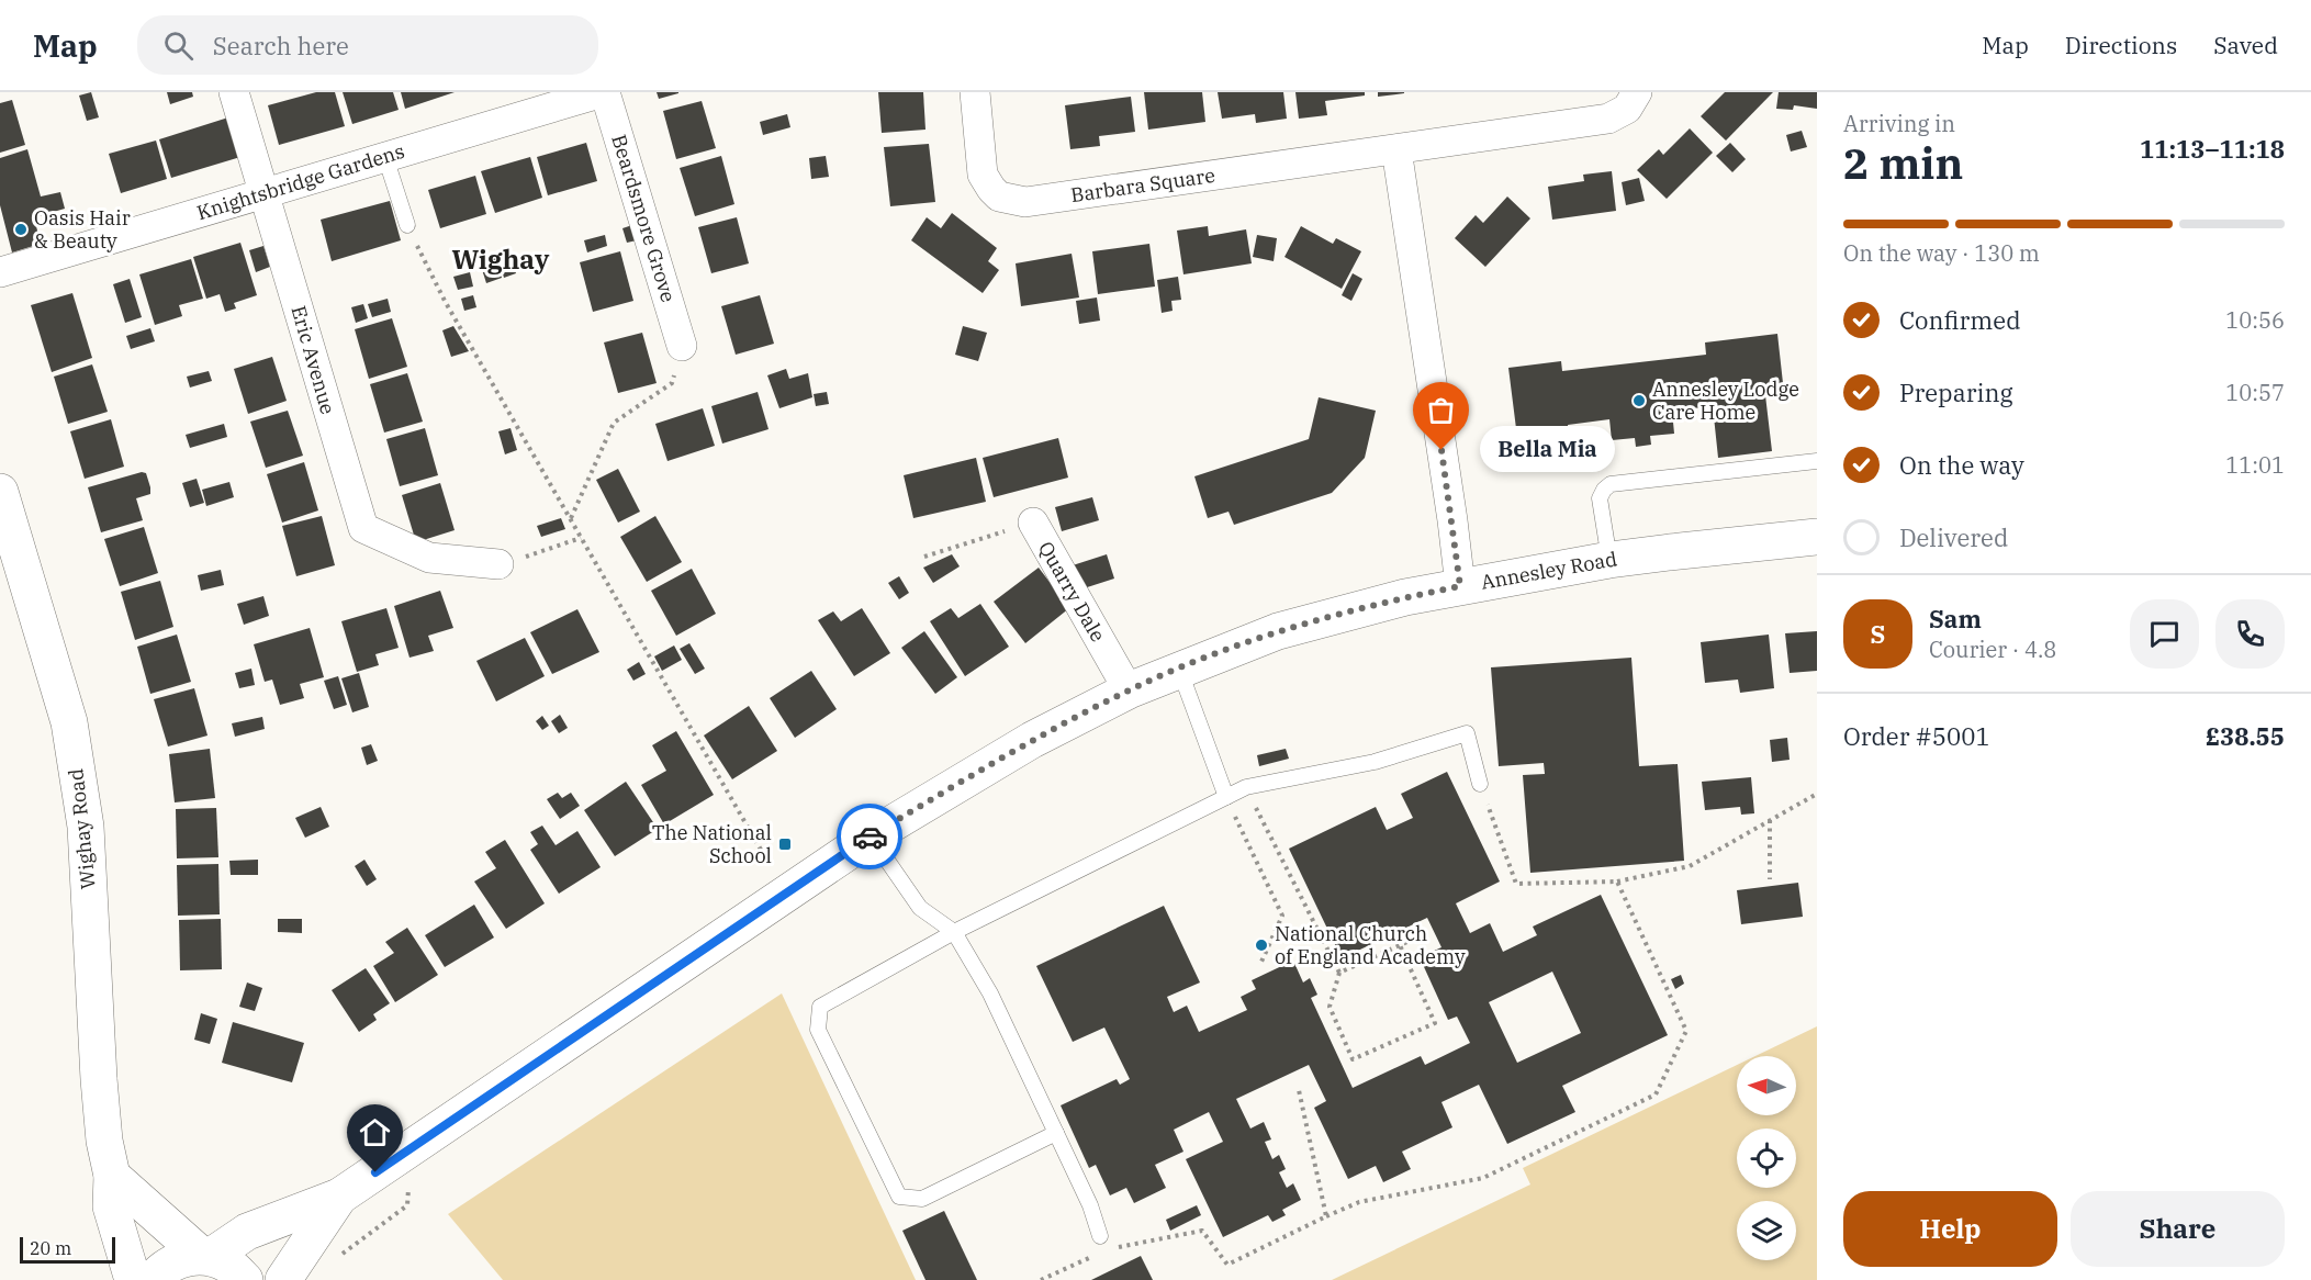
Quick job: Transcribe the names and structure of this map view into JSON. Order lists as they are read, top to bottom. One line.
{"streets":{"street":["Knightsbridge Gardens","Barbara Square","Beardsmore Grove","Eric Avenue","Annesley Road","Quarry Dale","Wighay Road"]},"crossings":[["Knightsbridge Gardens","Beardsmore Grove"],["Knightsbridge Gardens","Eric Avenue"],["Annesley Road","Quarry Dale"]],"districts":["Wighay"],"places":{"other":["Oasis Hair & Beauty","Annesley Lodge Care Home","Bella Mia","National Church of England Academy"],"transit":["The National School"]},"scale_bar":"20 m","north":"left","page":{"header":"Map","search":"Search here","nav":["Map","Directions","Saved"],"heading":["2 min","Arriving in","11:13–11:18"],"panel":["Sam","Courier · 4.8","Order #5001","£38.55"],"bar":"On the way · 130 m","list":[["Confirmed","10:56"],["Preparing","10:57"],["On the way","11:01"],"Delivered"],"bubble":"Bella Mia","round":"S","buttons":["Help","Share"],"scale":"20 m"}}
